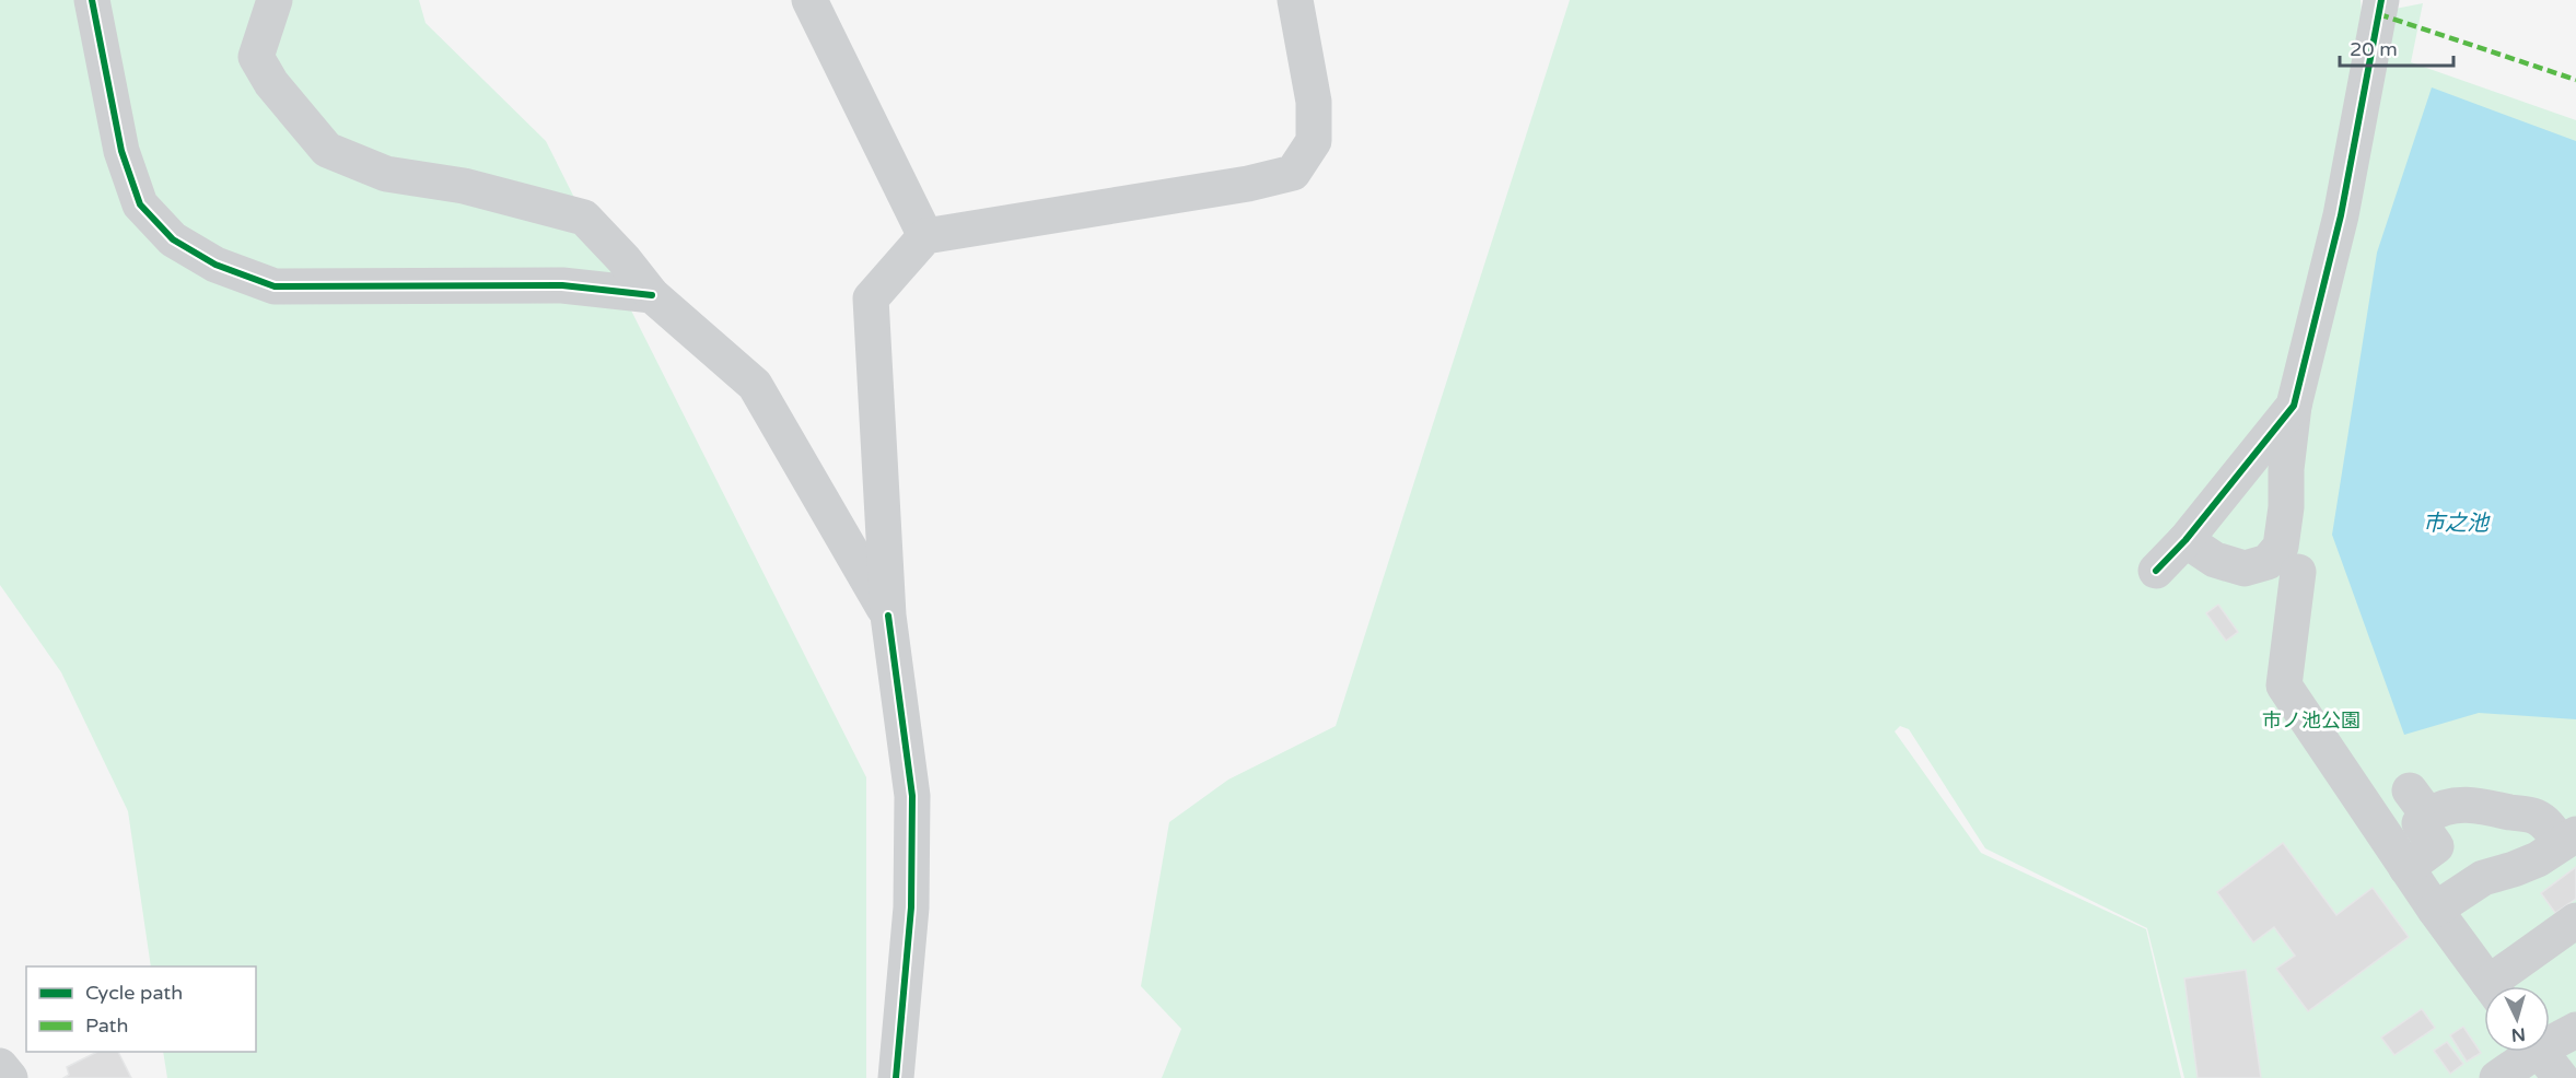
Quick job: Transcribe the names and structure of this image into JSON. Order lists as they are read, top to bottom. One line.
{"water":["市之池"],"parks":["市ノ池公園"],"legend":["Cycle path","Path"],"scale_bar":"20 m","north":"bottom"}
